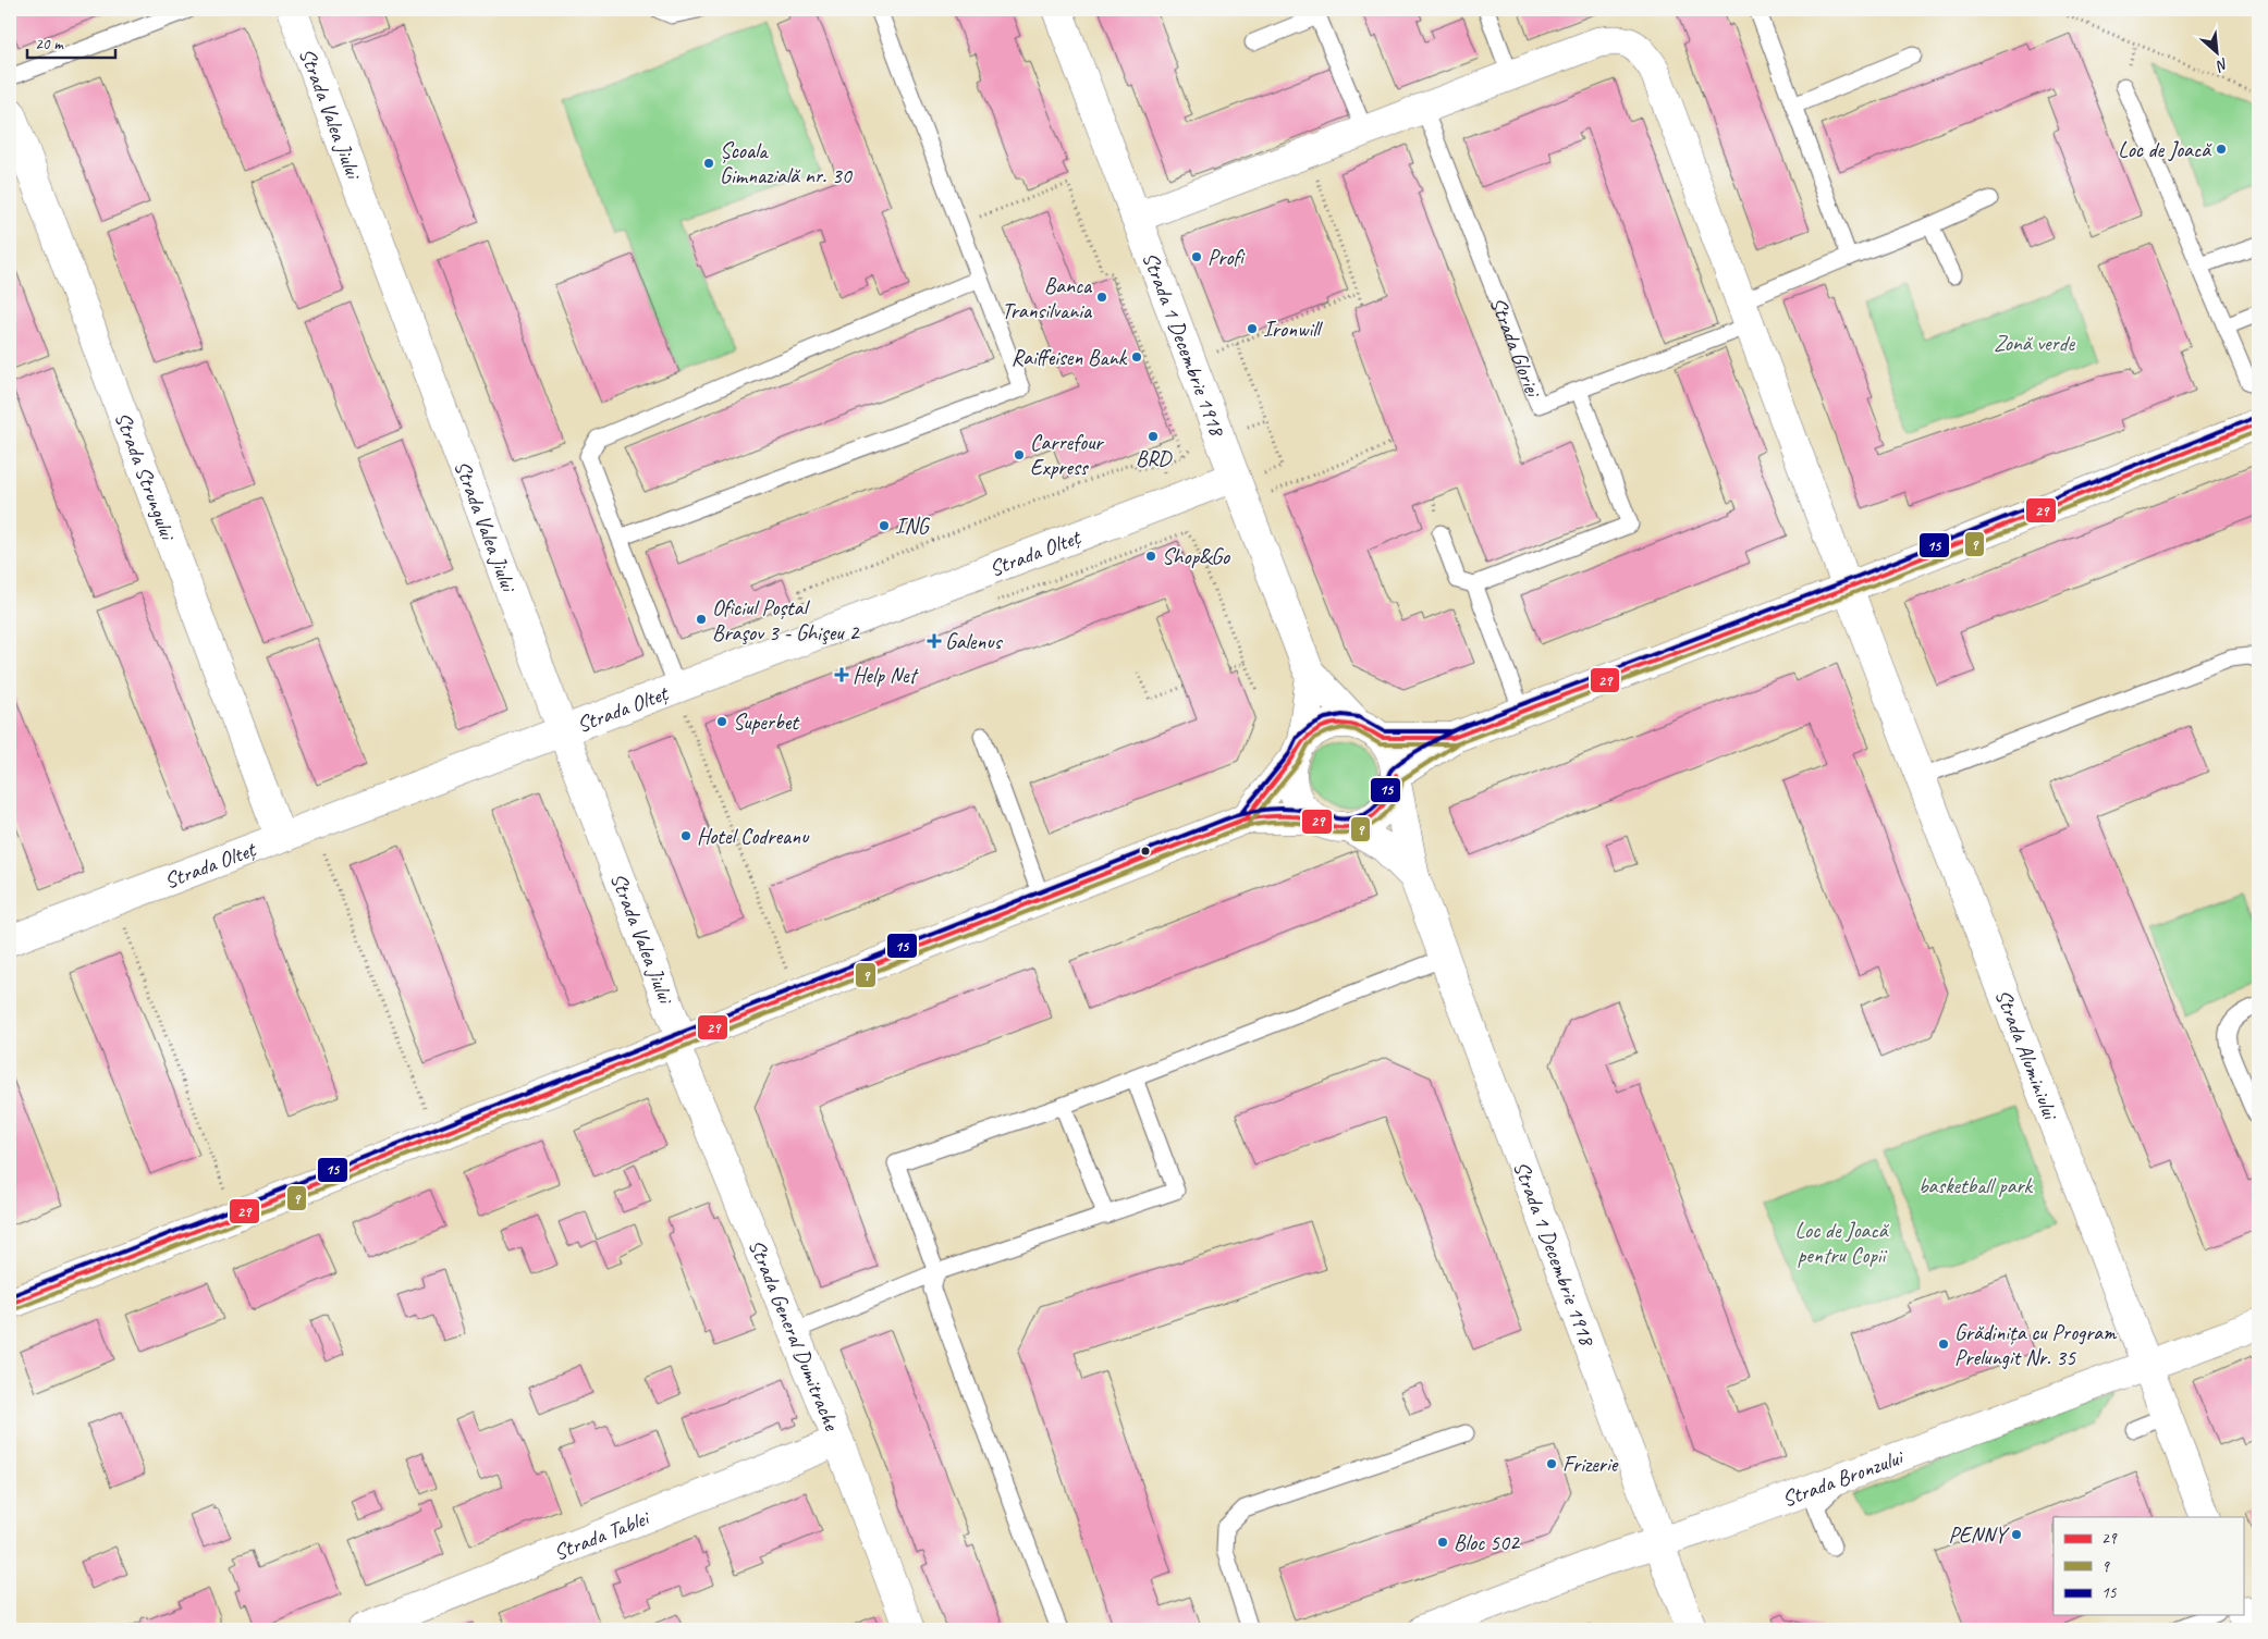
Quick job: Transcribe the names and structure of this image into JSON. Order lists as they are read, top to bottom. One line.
{"streets":{"street":["Strada Valea Jiului","Strada 1 Decembrie 1918","Strada Strungului","Strada Olteț","Strada Aluminiului","Strada General Dumitrache","Strada Bronzului","Strada Tablei"],"lane":["Strada Gloriei"]},"crossings":[["Strada Valea Jiului","Strada Olteț"],["Strada Valea Jiului","Strada General Dumitrache"],["Strada 1 Decembrie 1918","Strada Olteț"],["Strada 1 Decembrie 1918","Strada Bronzului"],["Strada Strungului","Strada Olteț"],["Strada Aluminiului","Strada Bronzului"],["Strada General Dumitrache","Strada Tablei"]],"parks":["Zonă verde","basketball park","Loc de Joacă pentru Copii"],"places":{"other":["Loc de Joacă","Școala Gimnazială nr. 30","Profi","Banca Transilvania","Ironwill","Raiffeisen Bank","BRD","Carrefour Express","ING","Shop&Go","Oficiul Poștal Braşov 3 - Ghişeu 2","Superbet","Hotel Codreanu","Grădinița cu Program Prelungit Nr. 35","Frizerie","PENNY","Bloc 502"],"health":["Galenus","Help Net"]},"lines":["transit line 15","transit line 29","transit line 9"],"legend":["29","9","15"],"scale_bar":"20 m","north":"bottom right"}
